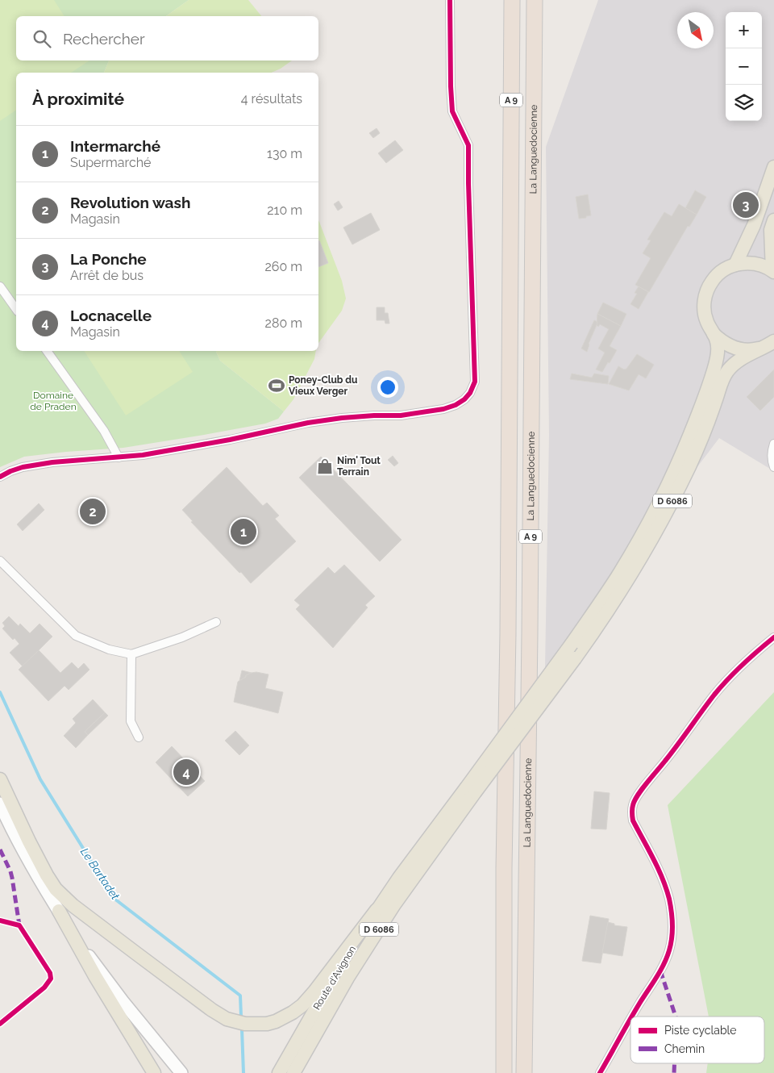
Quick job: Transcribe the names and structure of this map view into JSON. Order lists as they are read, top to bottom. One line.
{"streets":{"highway":["A 9","La Languedocienne"],"main road":["D 6086","Route d'Avignon"]},"crossings":[["D 6086","Route d'Avignon"]],"water":["Le Bartadet"],"parks":["Domaine de Praden"],"places":{"sports":["Poney-Club du Vieux Verger"],"shop":["Nim' Tout Terrain"]},"legend":["Piste cyclable","Chemin"],"north":"bottom right","page":{"map_buttons":["+","−"],"search":"Rechercher","heading":["À proximité","4 résultats"],"list":[{"mark":"1","name":"Intermarché","note":"Supermarché","value":"130 m"},{"mark":"2","name":"Revolution wash","note":"Magasin","value":"210 m"},{"mark":"3","name":"La Ponche","note":"Arrêt de bus","value":"260 m"},{"mark":"4","name":"Locnacelle","note":"Magasin","value":"280 m"}],"pins":["3","2","1","4"]}}
